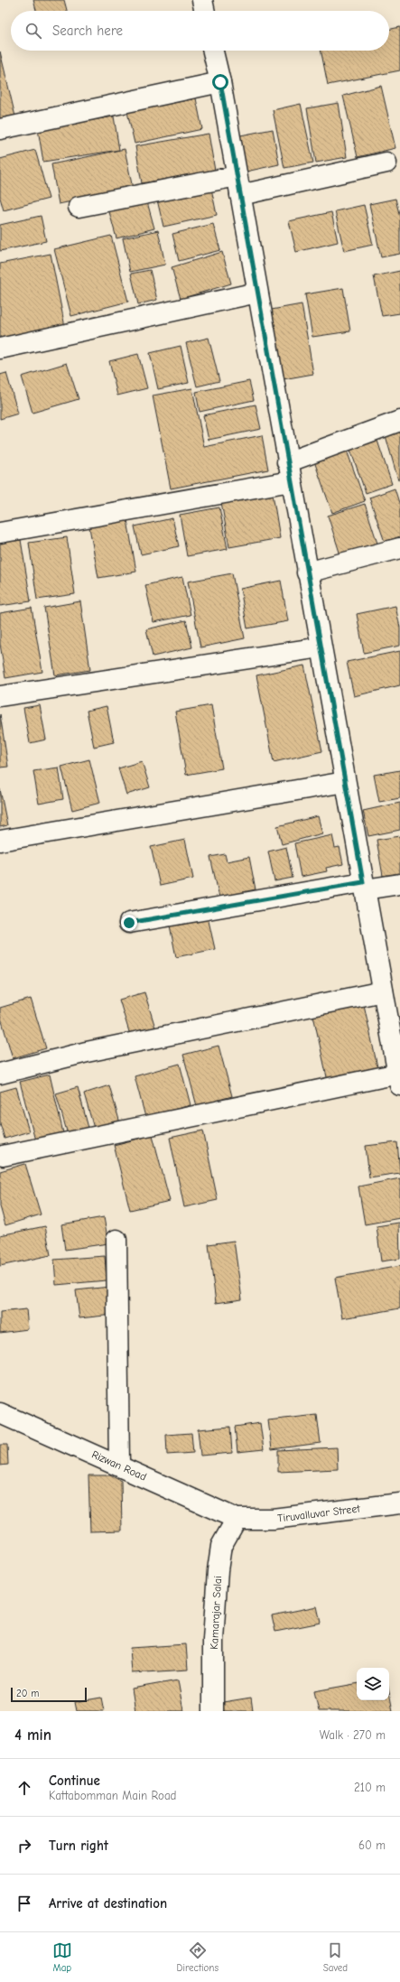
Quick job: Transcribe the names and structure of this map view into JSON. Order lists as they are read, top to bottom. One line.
{"streets":{"street":["Rizwan Road","Tiruvalluvar Street","Kamarajar Salai"]},"crossings":[["Rizwan Road","Tiruvalluvar Street"],["Rizwan Road","Kamarajar Salai"],["Tiruvalluvar Street","Kamarajar Salai"]],"scale_bar":"20 m","page":{"search":"Search here","scale":"20 m","heading":["4 min","Walk · 270 m"],"list":[["Continue","Kattabomman Main Road","210 m"],["Turn right","60 m"],"Arrive at destination"],"nav":["Map","Directions","Saved"]}}
